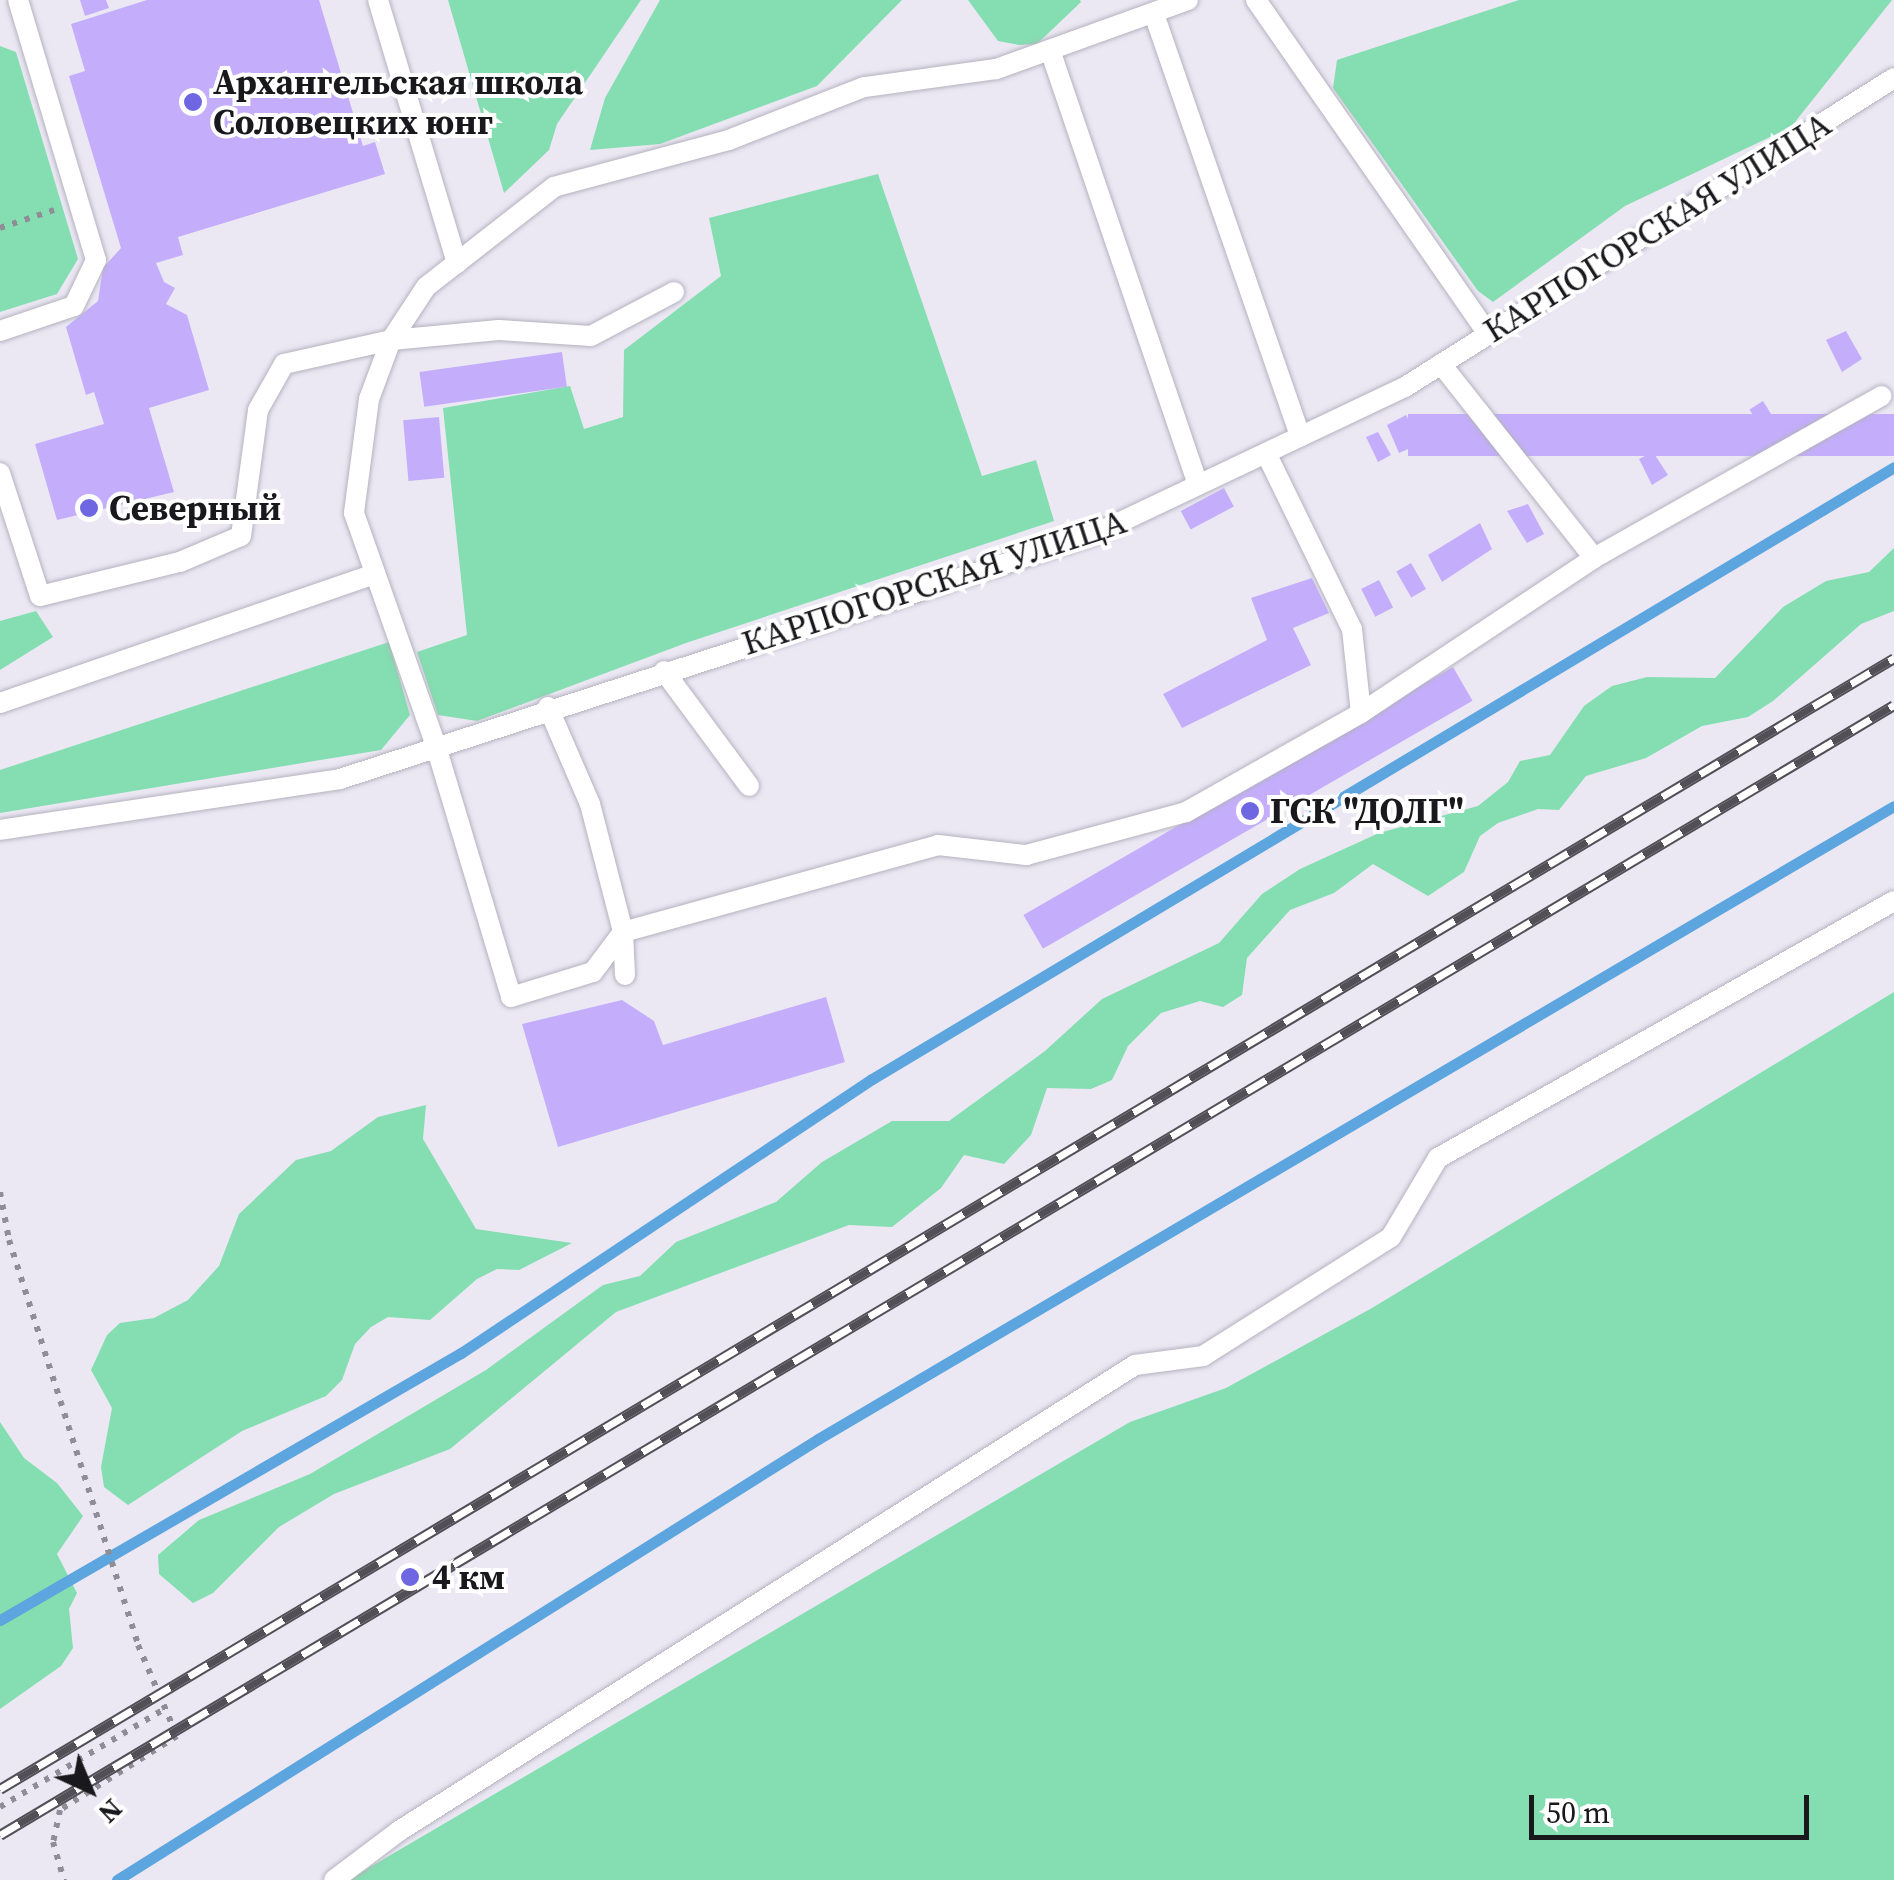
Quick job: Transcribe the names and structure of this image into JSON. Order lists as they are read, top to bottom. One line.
{"streets":{"lane":["КАРПОГОРСКАЯ УЛИЦА"]},"places":["Архангельская школа Соловецких юнг","Северный","ГСК \"ДОЛГ\"","4 км"],"scale_bar":"50 m","north":"bottom right"}
